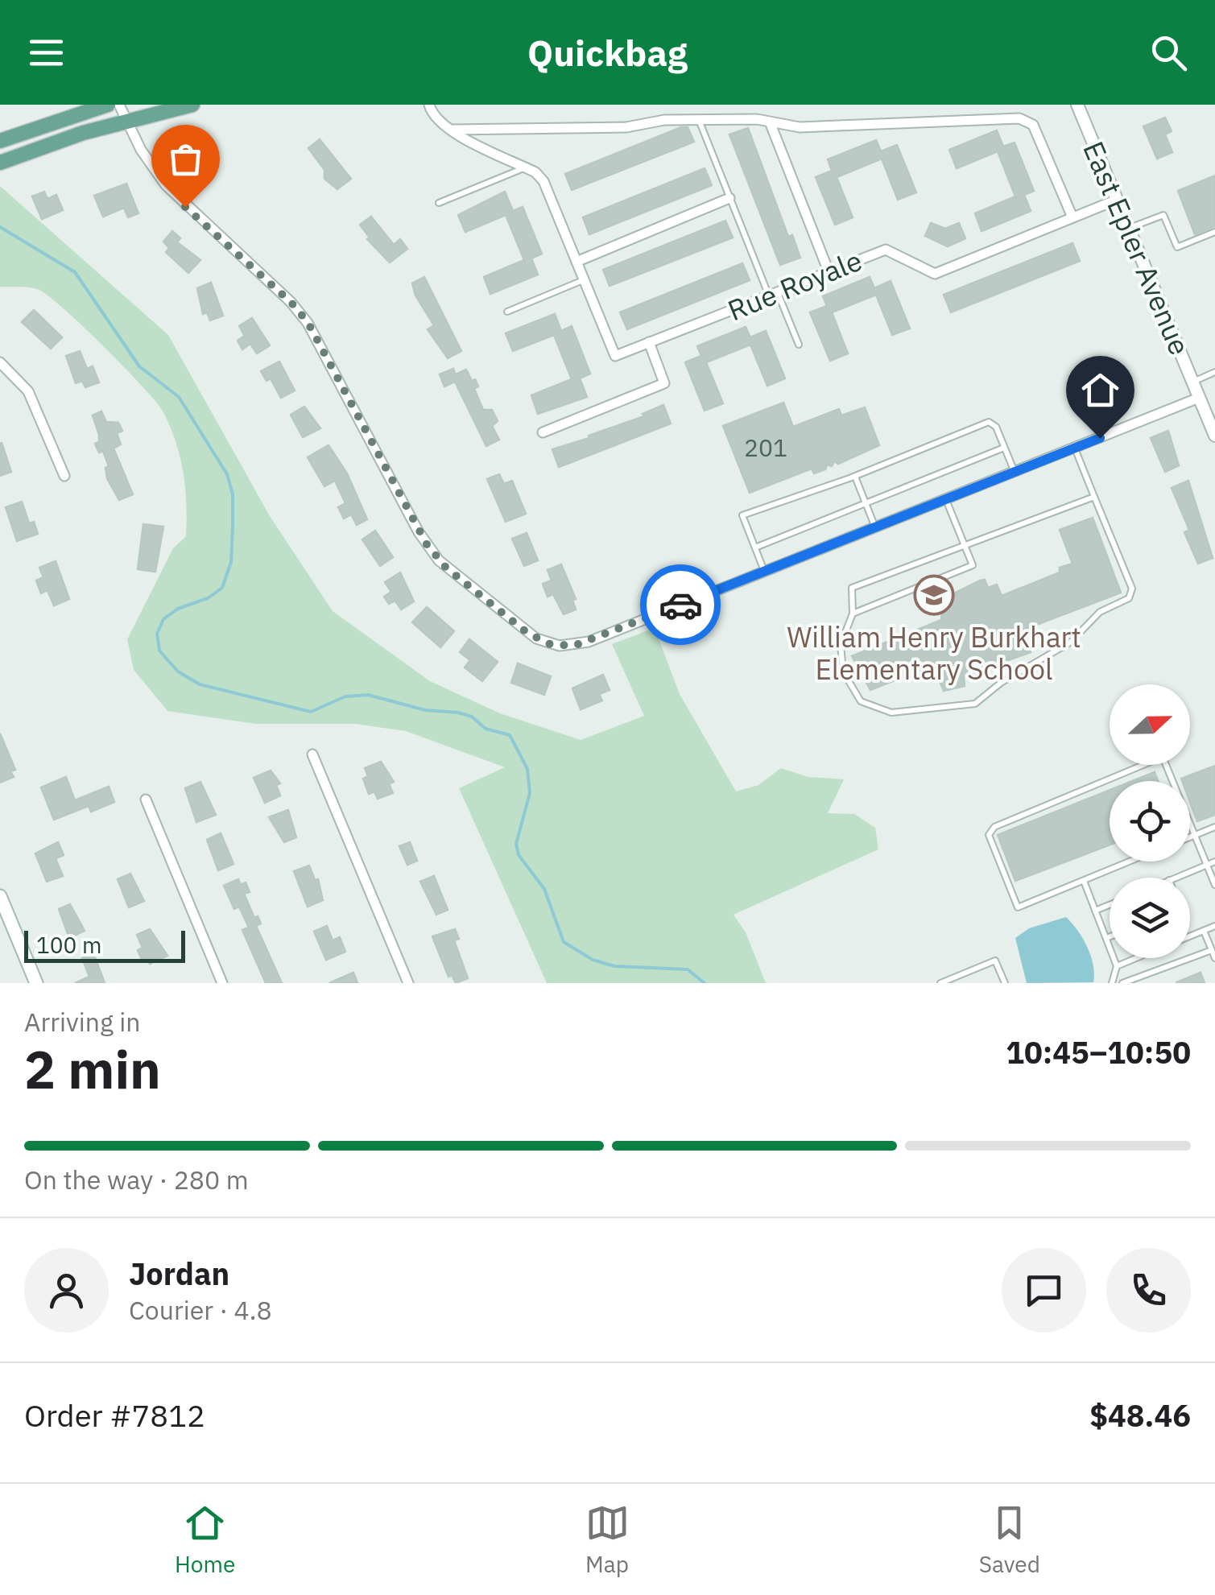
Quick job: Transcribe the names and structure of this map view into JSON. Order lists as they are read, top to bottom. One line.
{"streets":{"street":["East Epler Avenue","Rue Royale"]},"crossings":[["East Epler Avenue","Rue Royale"]],"places":{"school or university":["William Henry Burkhart Elementary School"]},"house_numbers":["201"],"scale_bar":"100 m","north":"right","page":{"header":"Quickbag","scale":"100 m","heading":["2 min","Arriving in","10:45–10:50"],"panel":["Jordan","Courier · 4.8","Order #7812","$48.46"],"bar":"On the way · 280 m","tabs":["Home","Map","Saved"]}}
